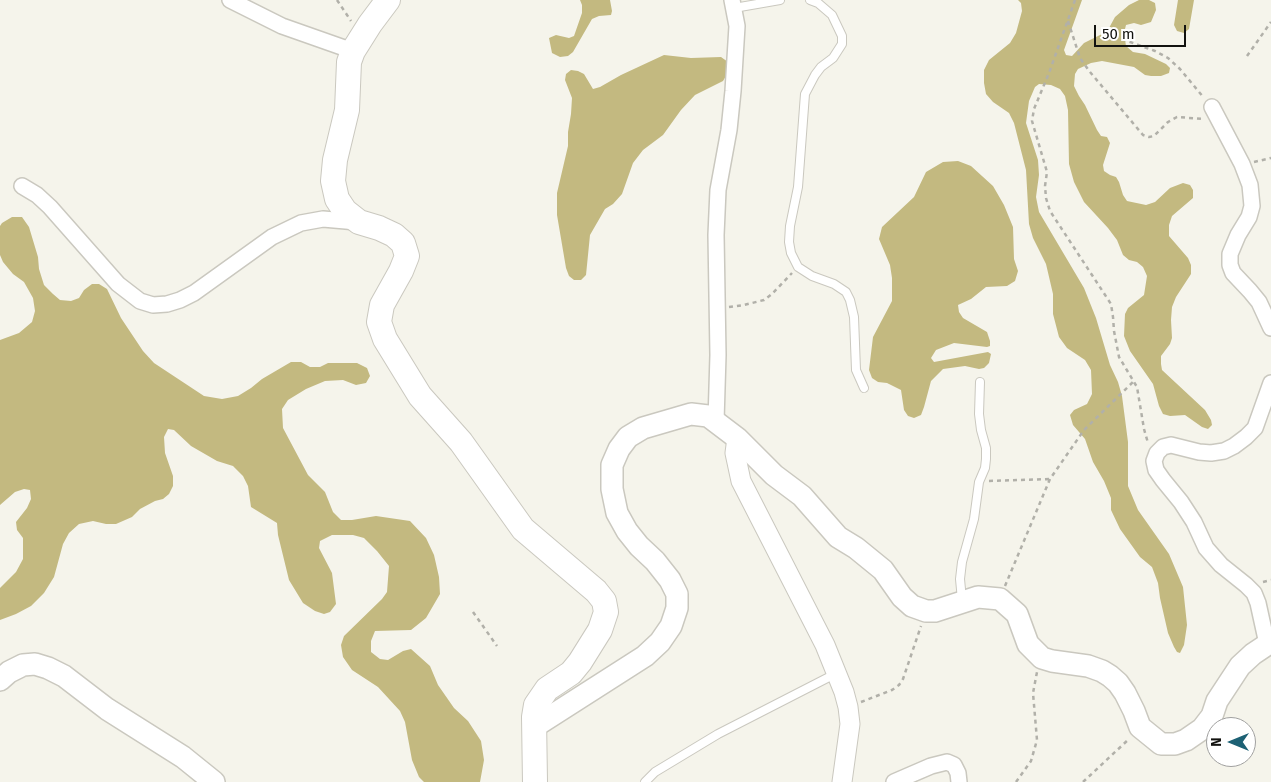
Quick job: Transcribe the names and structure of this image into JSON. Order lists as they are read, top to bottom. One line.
{"scale_bar":"50 m","north":"left"}
